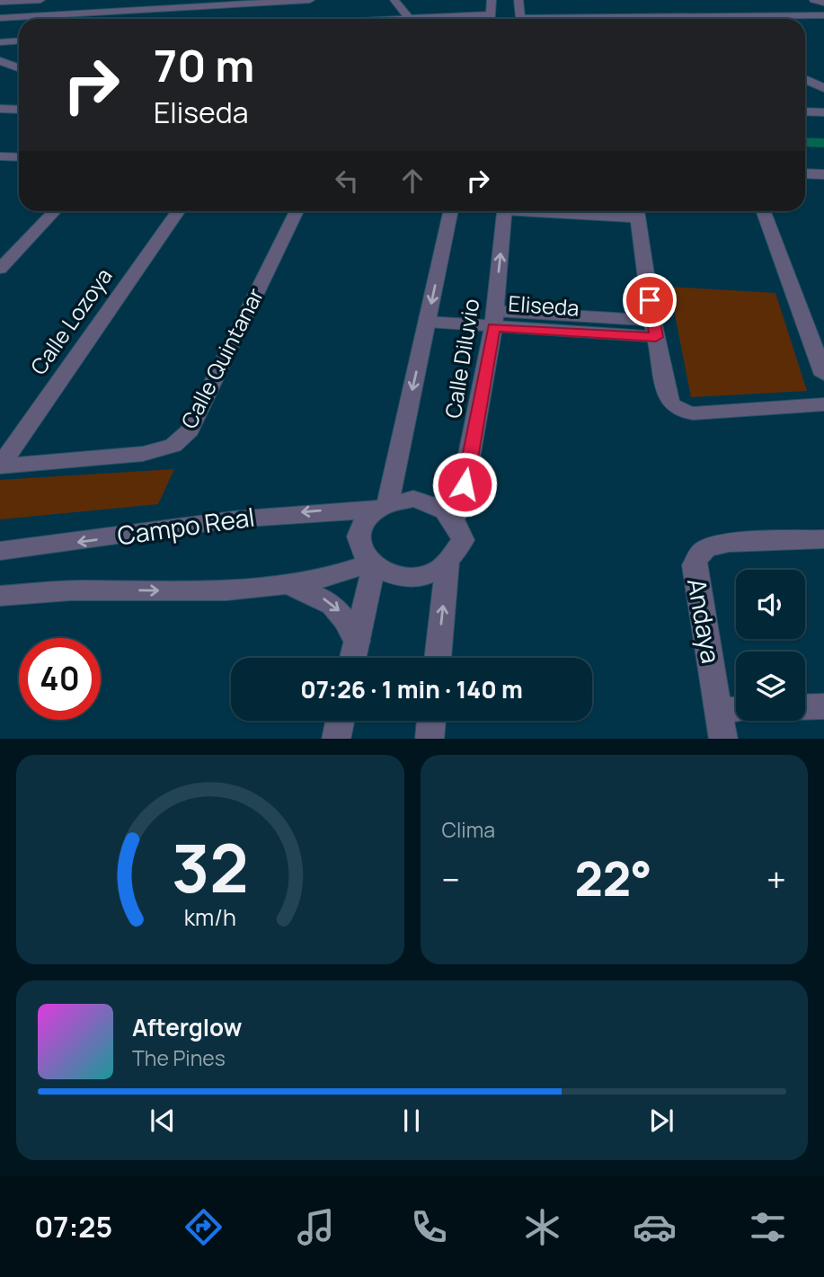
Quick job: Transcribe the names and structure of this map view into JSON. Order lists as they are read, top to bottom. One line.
{"streets":{"street":["Eliseda","Calle Lozoya","Calle Quintanar","Calle Diluvio","Campo Real","Andaya"]},"crossings":[["Eliseda","Calle Diluvio"],["Calle Lozoya","Calle Quintanar"],["Calle Diluvio","Campo Real"]],"page":{"turn":["70 m","Eliseda"],"limit":"40","trip":"07:26 · 1 min · 140 m","tile":"Clima","heat":["−","22°","+"],"song":["Afterglow","The Pines"],"tabs":"07:25","gauge":["32","km/h"]}}
